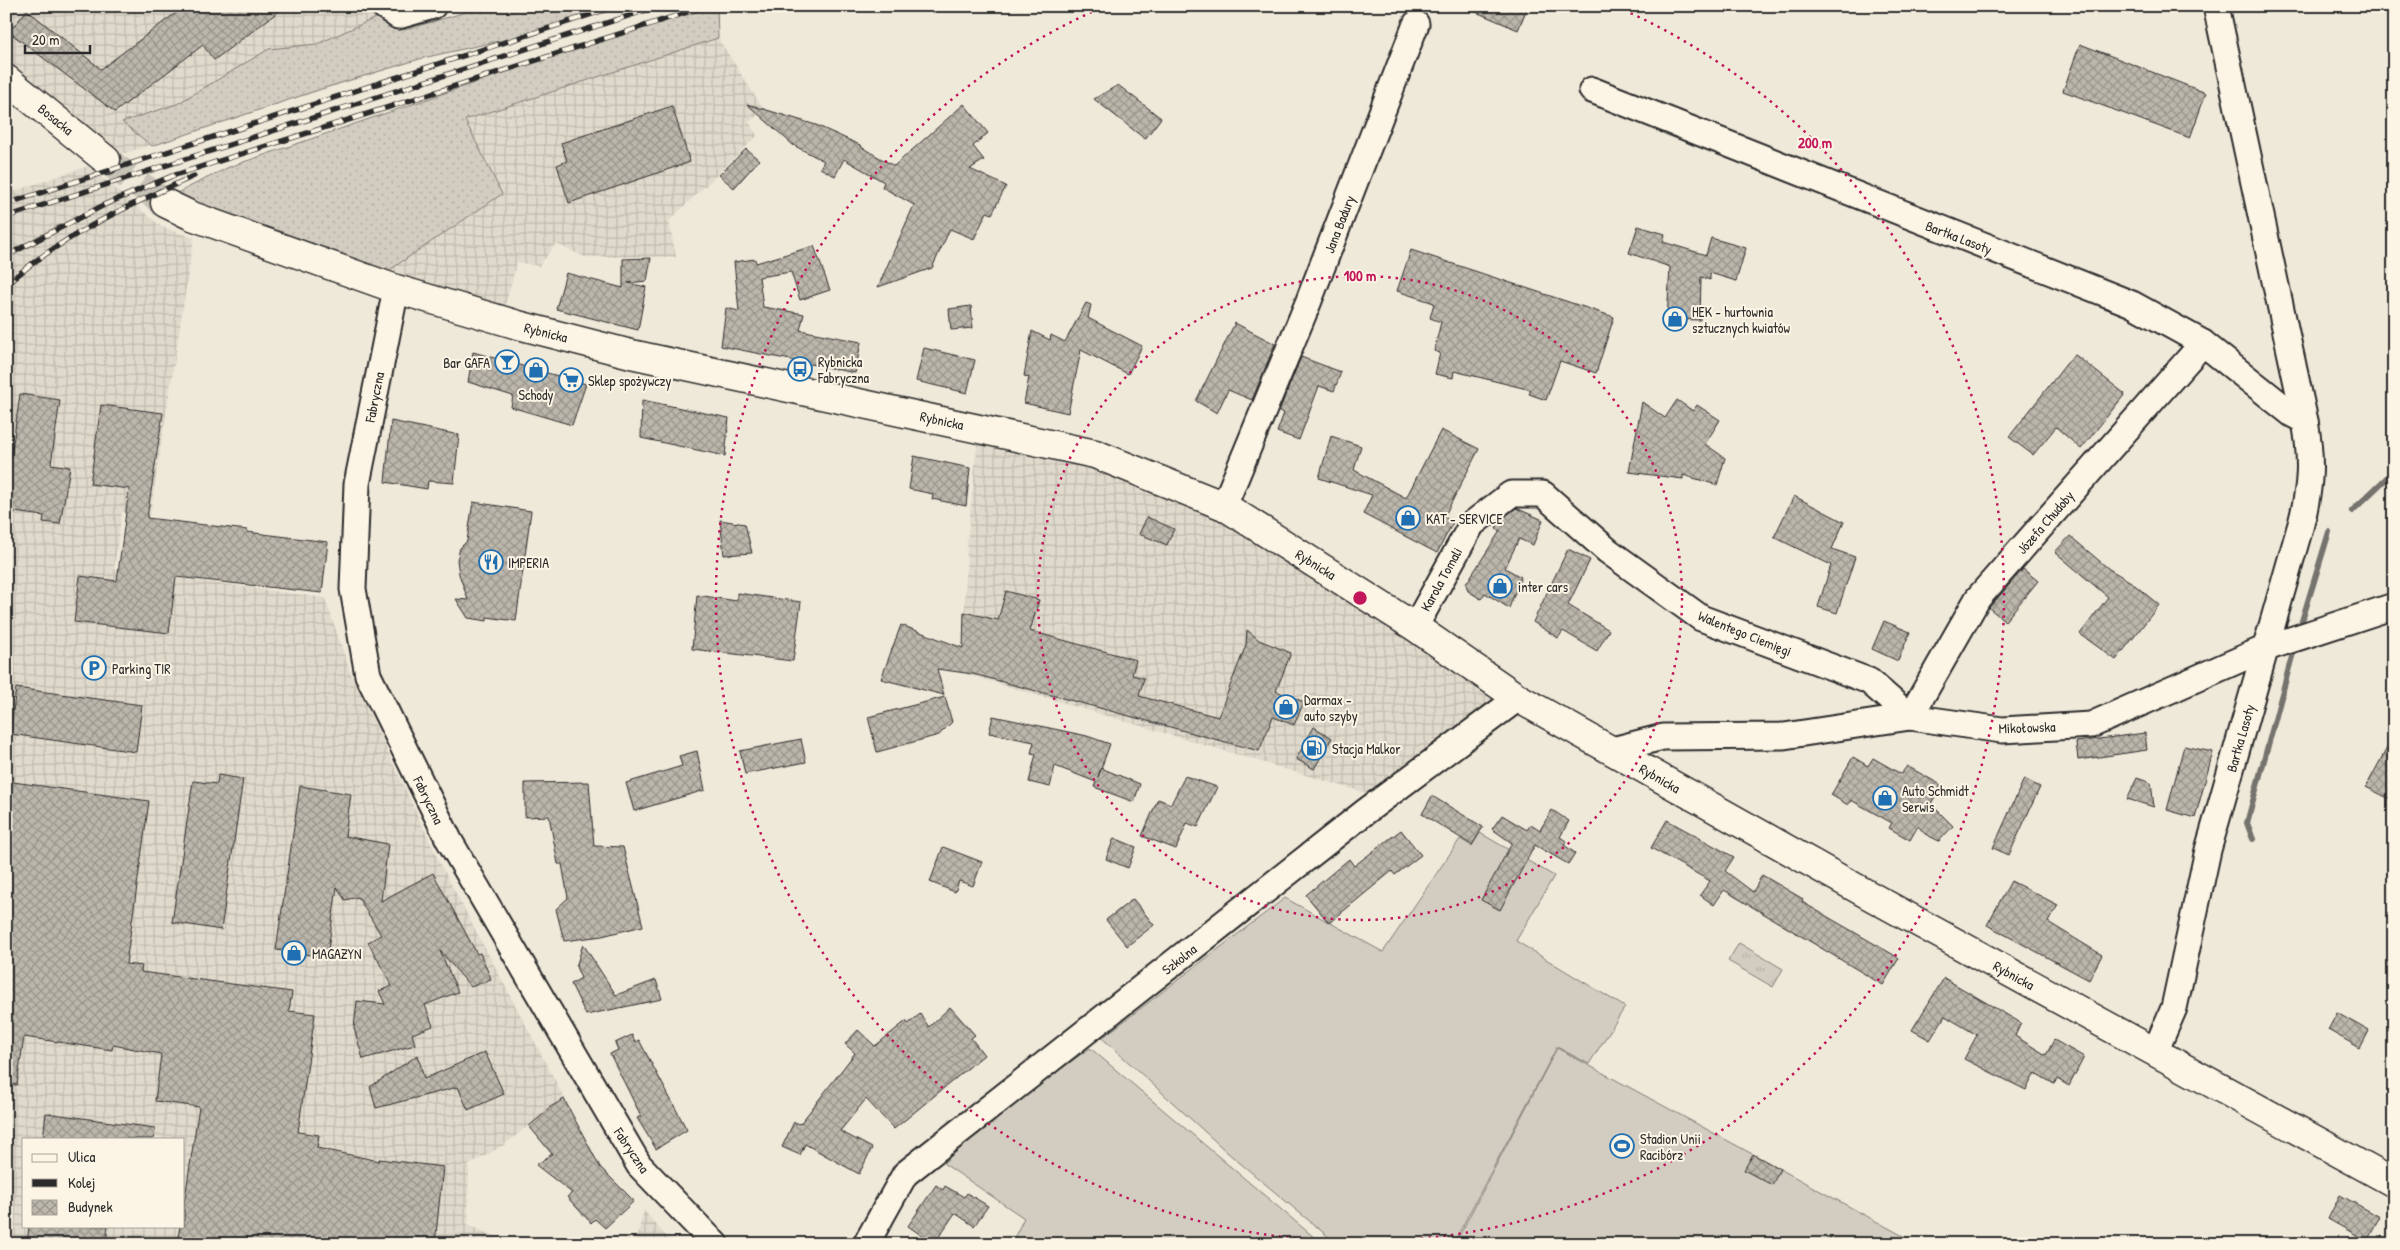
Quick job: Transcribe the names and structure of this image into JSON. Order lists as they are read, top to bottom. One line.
{"streets":{"street":["Bosacka","Jana Badury","Bartka Lasoty","Rybnicka","Fabryczna","Józefa Chudoby","Karola Tomali","Walentego Ciemięgi","Mikołowska","Szkolna"]},"crossings":[["Jana Badury","Rybnicka"],["Bartka Lasoty","Rybnicka"],["Bartka Lasoty","Józefa Chudoby"],["Bartka Lasoty","Mikołowska"],["Rybnicka","Fabryczna"],["Rybnicka","Karola Tomali"],["Rybnicka","Mikołowska"],["Rybnicka","Szkolna"],["Józefa Chudoby","Walentego Ciemięgi"],["Józefa Chudoby","Mikołowska"],["Karola Tomali","Walentego Ciemięgi"],["Walentego Ciemięgi","Mikołowska"]],"places":{"shop":["HEK - hurtownia sztucznych kwiatów","Schody","KAT - SERVICE","inter cars","Darmax - auto szyby","Auto Schmidt Serwis","MAGAZYN"],"bar":["Bar GAFA"],"bus stop":["Rybnicka Fabryczna"],"supermarket":["Sklep spożywczy"],"restaurant":["IMPERIA"],"parking":["Parking TIR"],"fuel station":["Stacja Malkor"],"sports":["Stadion Unii Racibórz"]},"legend":["Ulica","Kolej","Budynek"],"scale_bar":"20 m","rings":["200 m","100 m"]}
